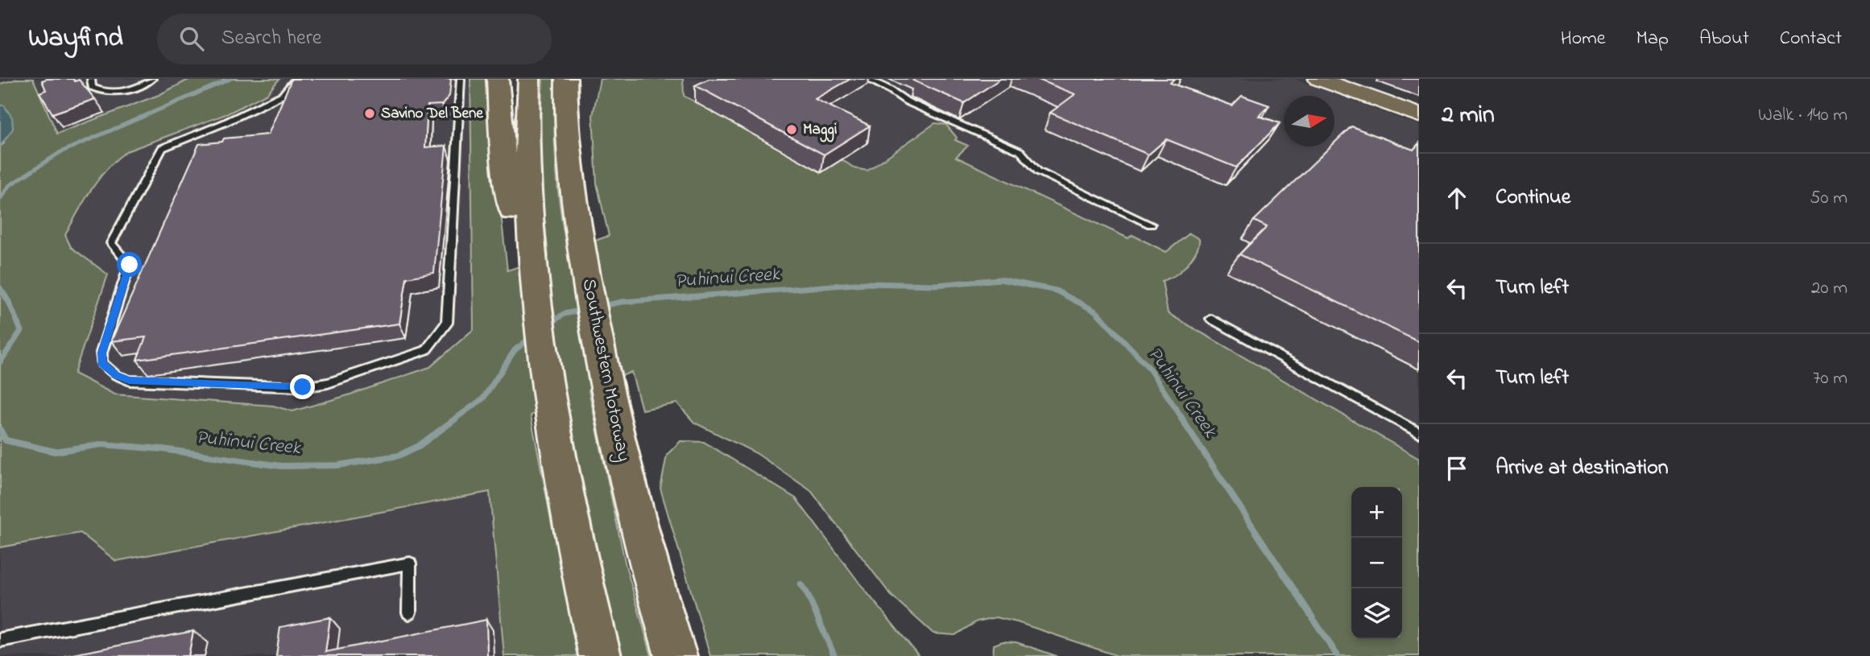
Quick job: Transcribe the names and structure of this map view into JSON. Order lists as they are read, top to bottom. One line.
{"streets":{"highway":["Southwestern Motorway"]},"water":["Puhinui Creek"],"places":["Savino Del Bene","Maggi"],"north":"right","page":{"header":"Wayfind","search":"Search here","nav":["Home","Map","About","Contact"],"heading":["2 min","Walk · 140 m"],"list":[["Continue","50 m"],["Turn left","20 m"],["Turn left","70 m"],"Arrive at destination"],"map_buttons":["+","−"]}}
